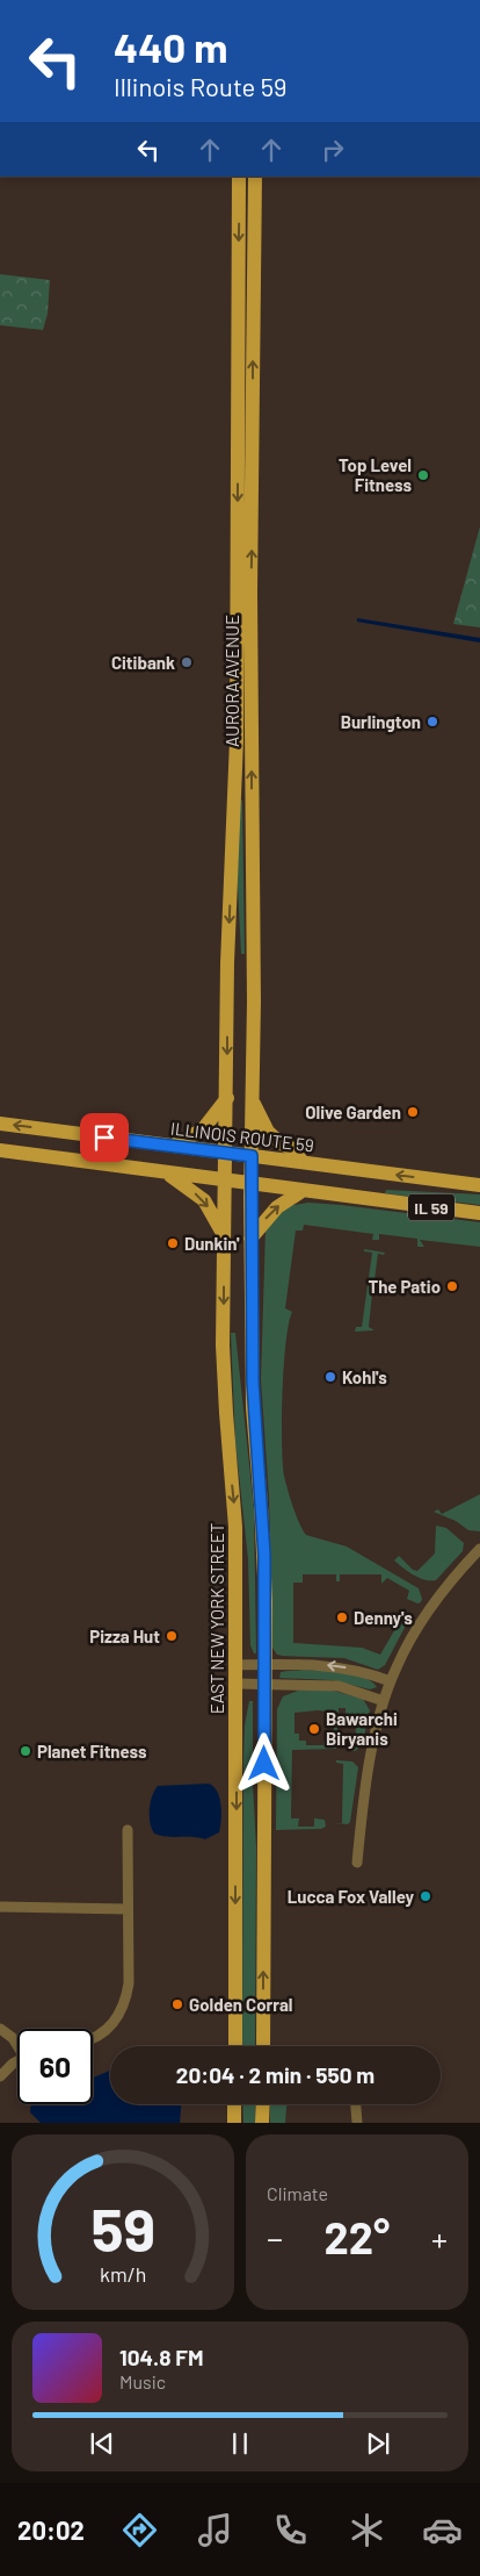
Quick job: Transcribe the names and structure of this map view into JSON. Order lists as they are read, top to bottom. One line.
{"streets":{"main road":["AURORA AVENUE","ILLINOIS ROUTE 59","IL 59","EAST NEW YORK STREET"]},"crossings":[["AURORA AVENUE","ILLINOIS ROUTE 59"],["AURORA AVENUE","IL 59"],["AURORA AVENUE","EAST NEW YORK STREET"],["IL 59","EAST NEW YORK STREET"]],"places":["Top Level Fitness","Citibank","Burlington","Olive Garden","Dunkin'","The Patio","Kohl's","Denny's","Pizza Hut","Bawarchi Biryanis","Planet Fitness","Lucca Fox Valley","Golden Corral"],"page":{"turn":["440 m","Illinois Route 59"],"limit":"60","trip":"20:04 · 2 min · 550 m","tile":"Climate","heat":["−","22°","+"],"song":["104.8 FM","Music"],"tabs":"20:02","gauge":["59","km/h"]}}
